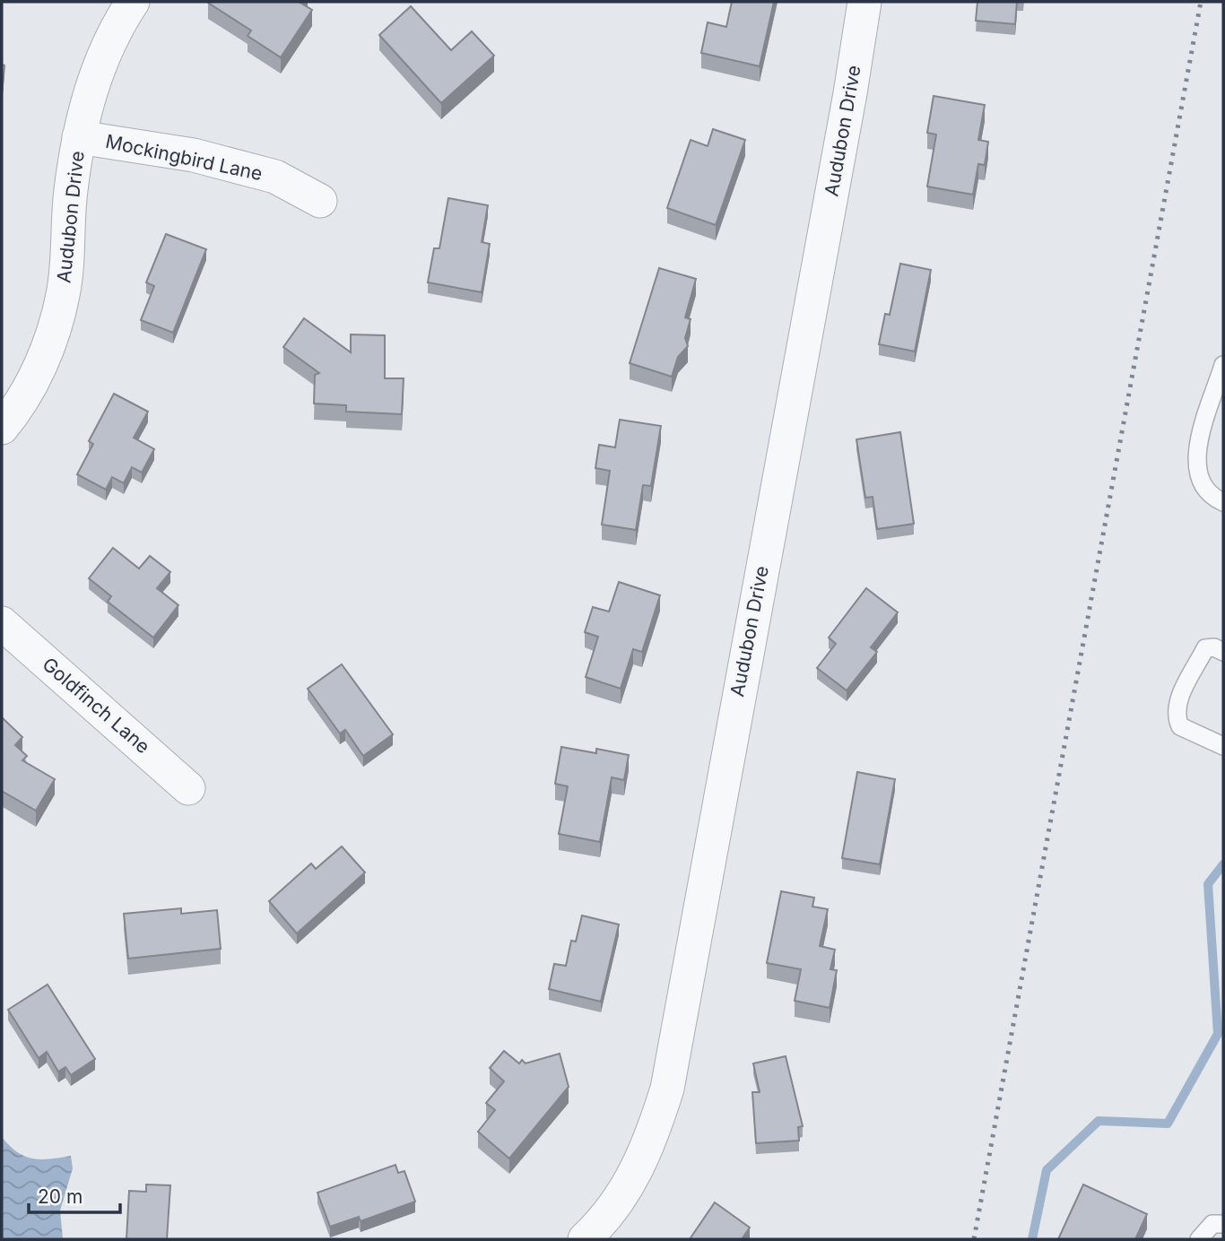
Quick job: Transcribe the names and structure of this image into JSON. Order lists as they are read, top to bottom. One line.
{"streets":{"street":["Audubon Drive","Mockingbird Lane","Goldfinch Lane"]},"crossings":[["Audubon Drive","Mockingbird Lane"]],"scale_bar":"20 m"}
